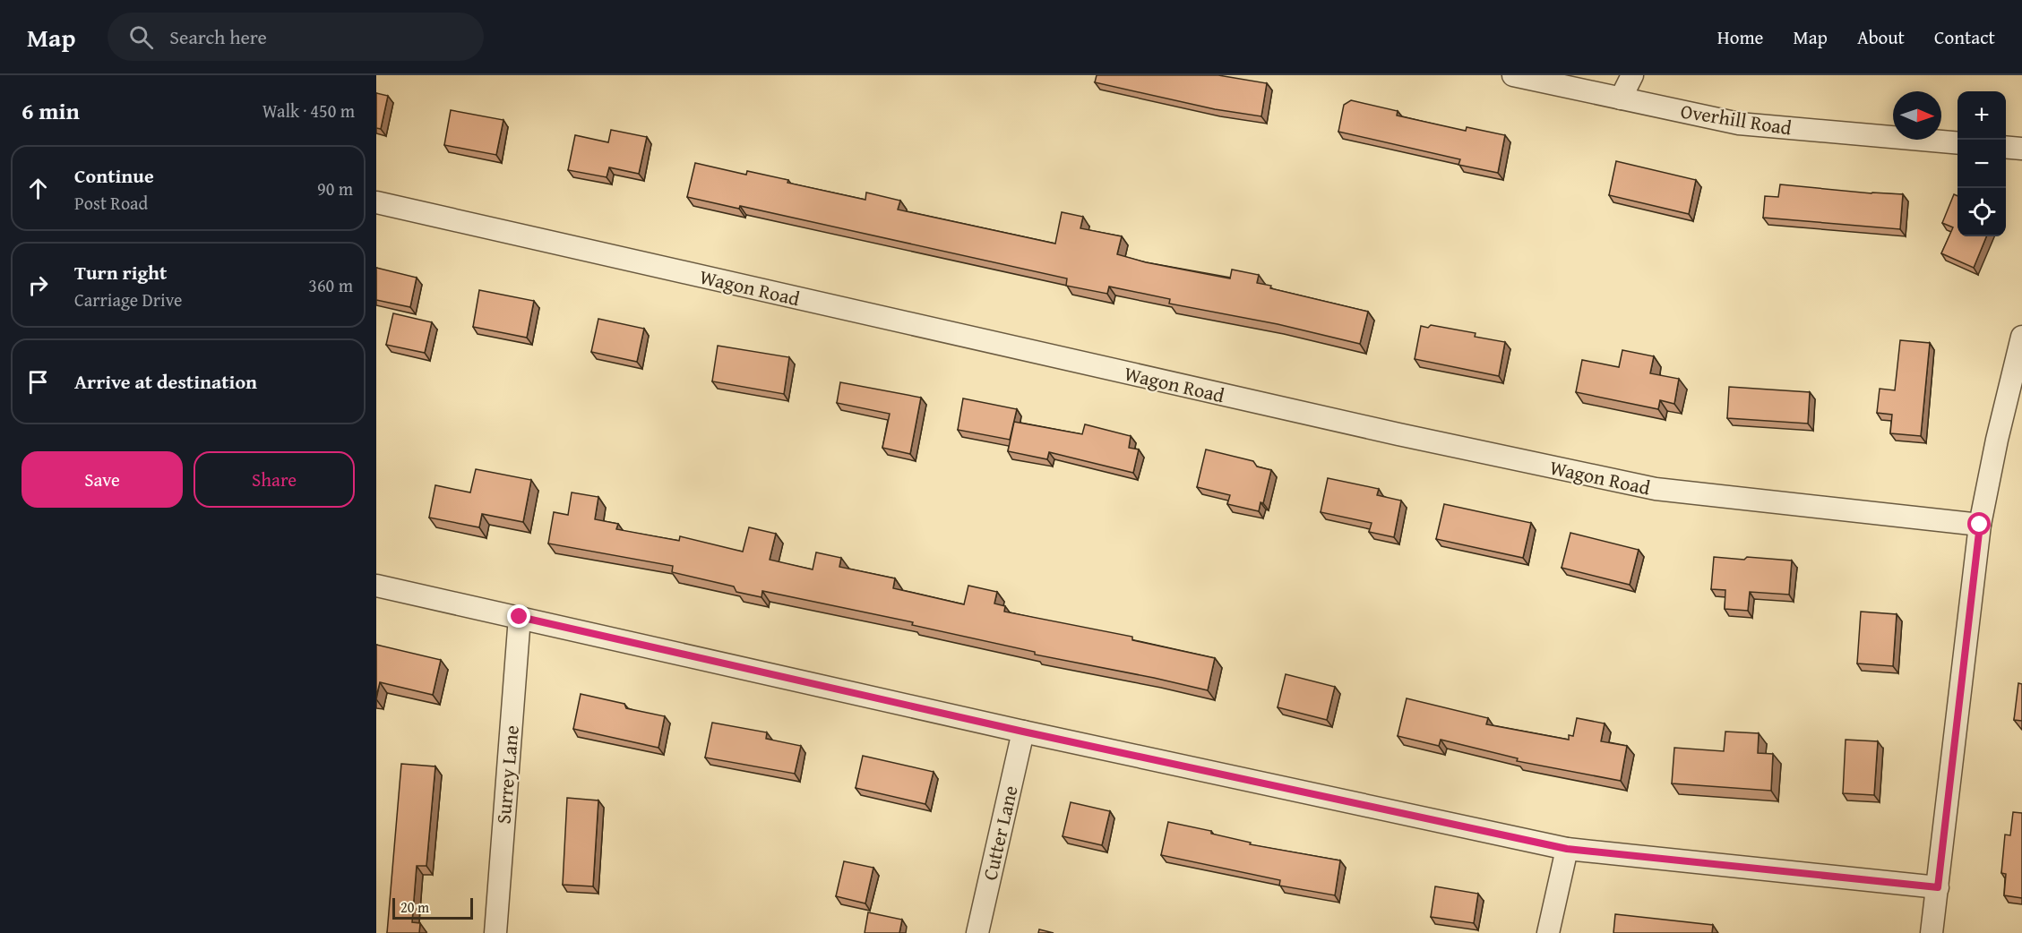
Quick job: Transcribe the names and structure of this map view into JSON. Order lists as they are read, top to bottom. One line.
{"streets":{"street":["Overhill Road","Wagon Road","Surrey Lane","Cutter Lane"]},"scale_bar":"20 m","north":"right","page":{"header":"Map","search":"Search here","nav":["Home","Map","About","Contact"],"heading":["6 min","Walk · 450 m"],"map_buttons":["+","−"],"list":[["Continue","Post Road","90 m"],["Turn right","Carriage Drive","360 m"],"Arrive at destination"],"buttons":["Save","Share"],"scale":"20 m"}}
